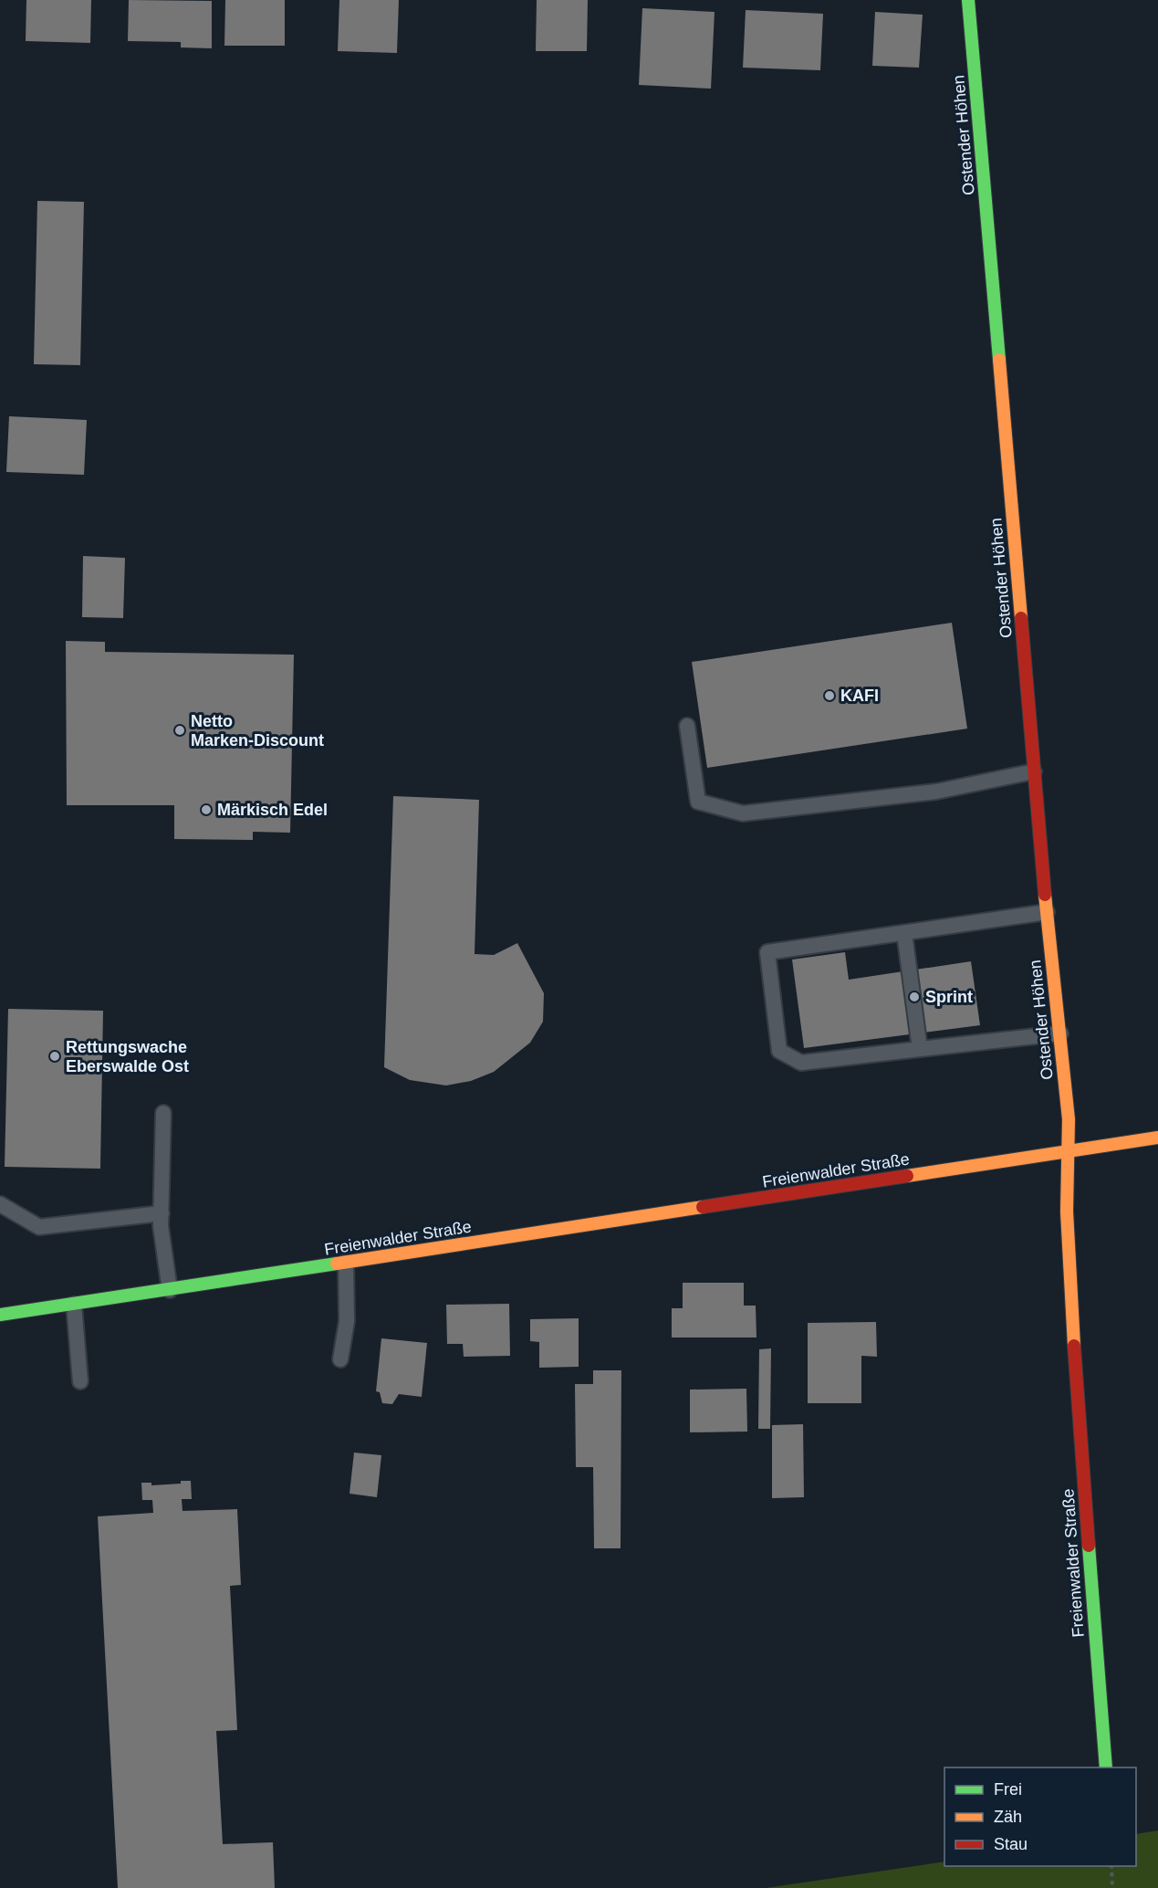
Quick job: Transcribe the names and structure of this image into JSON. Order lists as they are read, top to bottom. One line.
{"streets":{"street":["Ostender Höhen","Freienwalder Straße"]},"crossings":[["Ostender Höhen","Freienwalder Straße"]],"places":["KAFI","Netto Marken-Discount","Märkisch Edel","Sprint","Rettungswache Eberswalde Ost"],"legend":["Frei","Zäh","Stau"]}
